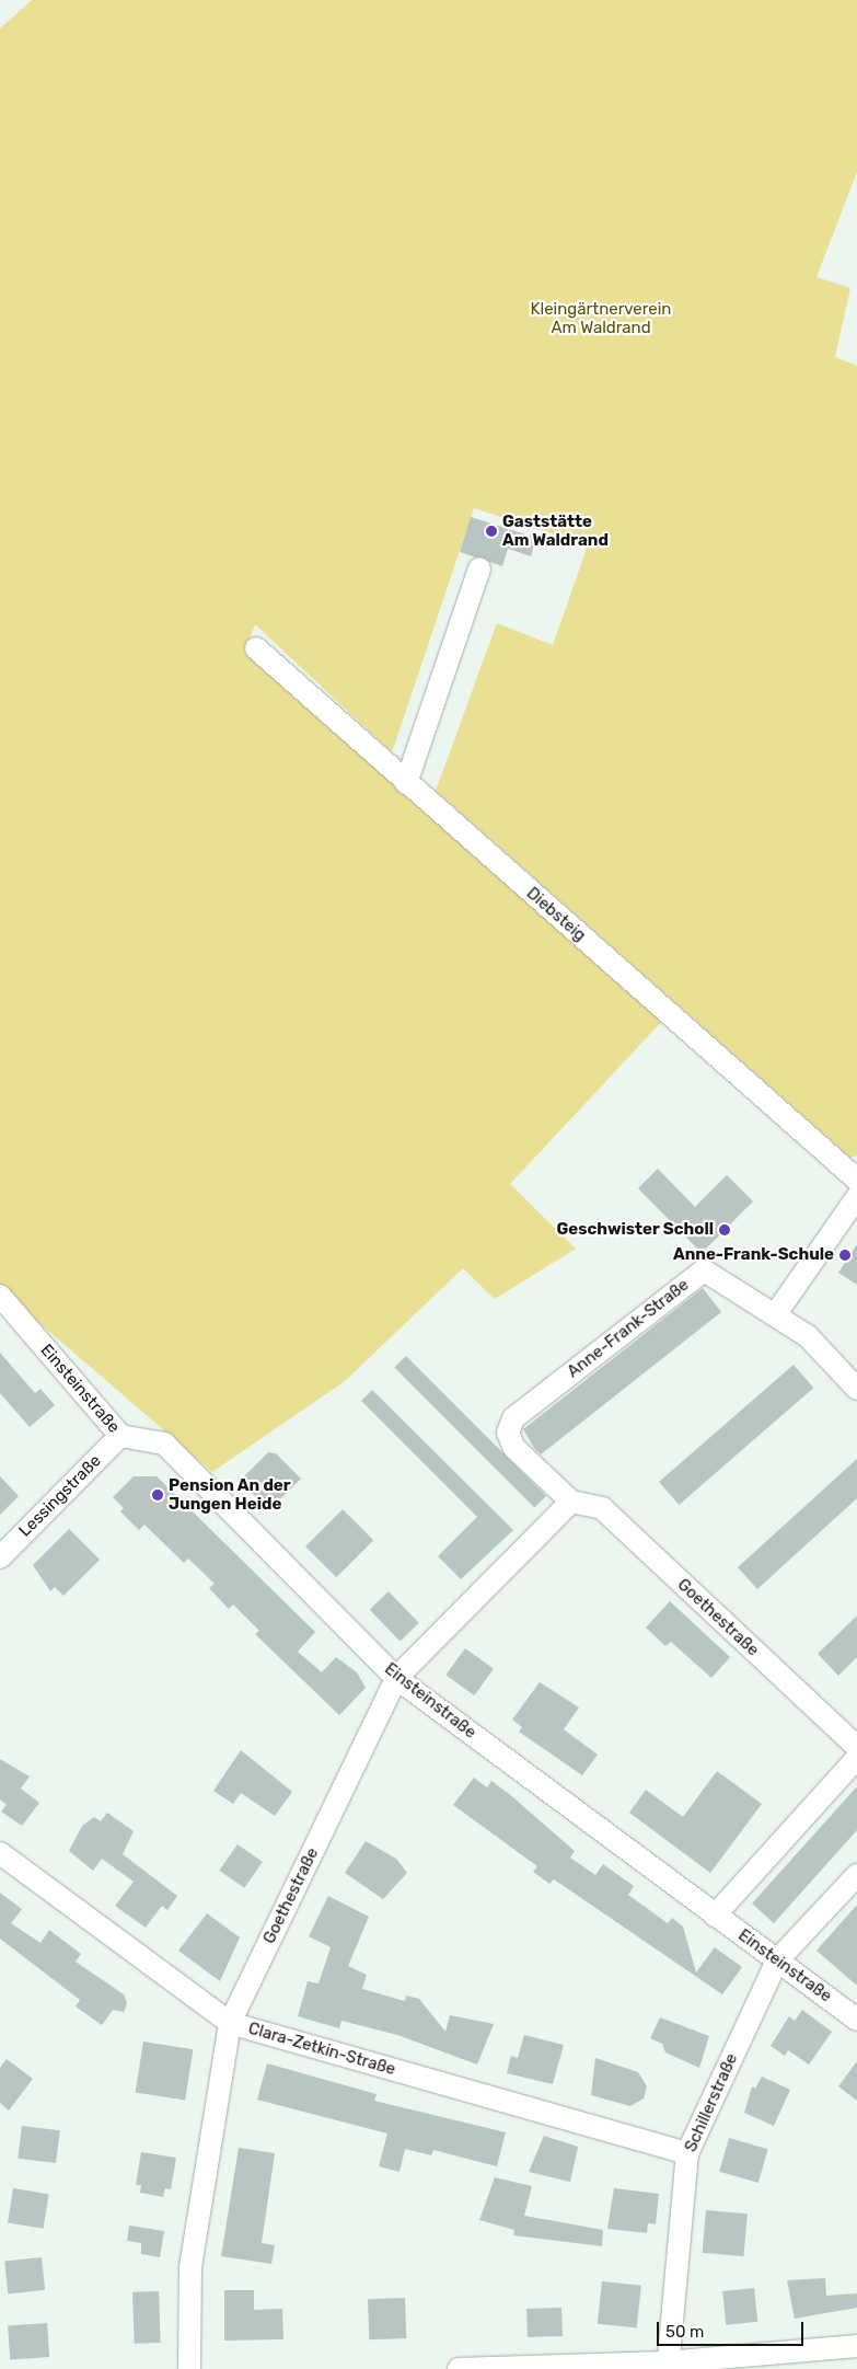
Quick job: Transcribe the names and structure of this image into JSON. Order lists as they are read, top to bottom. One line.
{"streets":{"street":["Diebsteig","Anne-Frank-Straße","Einsteinstraße","Lessingstraße","Goethestraße","Clara-Zetkin-Straße","Schillerstraße"]},"crossings":[["Anne-Frank-Straße","Goethestraße"],["Einsteinstraße","Lessingstraße"],["Einsteinstraße","Goethestraße"],["Einsteinstraße","Schillerstraße"],["Goethestraße","Clara-Zetkin-Straße"],["Clara-Zetkin-Straße","Schillerstraße"]],"parks":["Kleingärtnerverein Am Waldrand"],"places":["Gaststätte Am Waldrand","Geschwister Scholl","Anne-Frank-Schule","Pension An der Jungen Heide"],"scale_bar":"50 m"}
